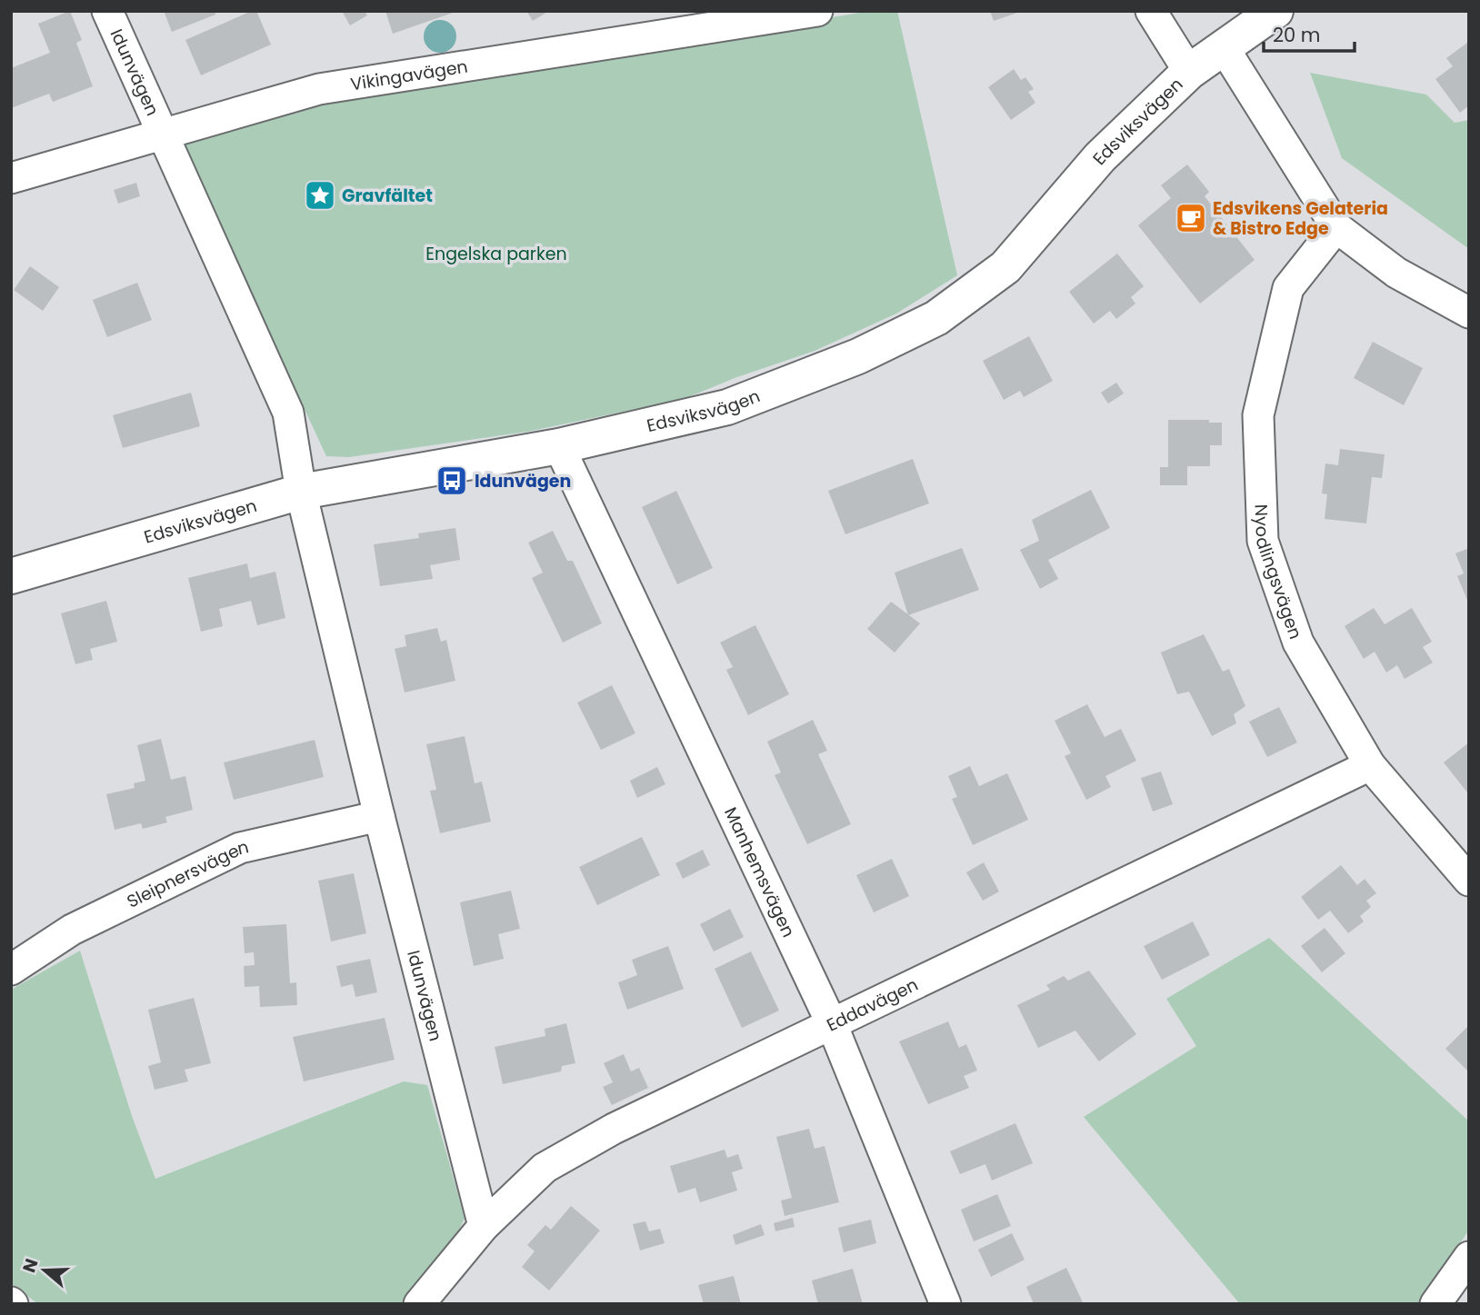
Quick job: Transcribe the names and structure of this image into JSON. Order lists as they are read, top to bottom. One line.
{"streets":{"street":["Idunvägen","Vikingavägen","Edsviksvägen","Nyodlingsvägen","Manhemsvägen","Sleipnersvägen","Eddavägen"]},"crossings":[["Idunvägen","Vikingavägen"],["Idunvägen","Edsviksvägen"],["Idunvägen","Sleipnersvägen"],["Idunvägen","Eddavägen"],["Edsviksvägen","Manhemsvägen"],["Nyodlingsvägen","Eddavägen"],["Manhemsvägen","Eddavägen"]],"parks":["Engelska parken"],"places":{"place":["Gravfältet"],"cafe":["Edsvikens Gelateria & Bistro Edge"],"bus stop":["Idunvägen"]},"scale_bar":"20 m","north":"left"}
